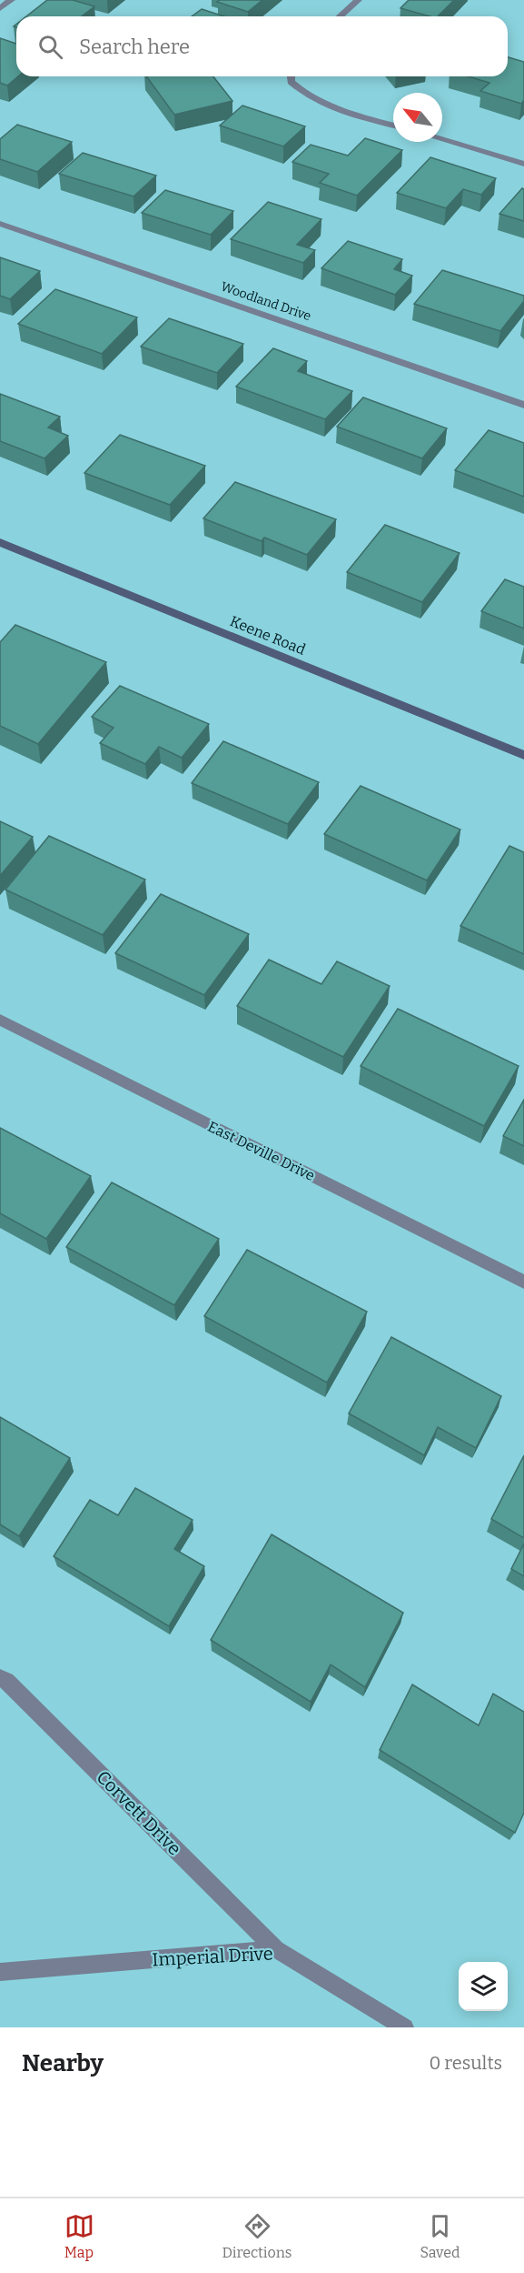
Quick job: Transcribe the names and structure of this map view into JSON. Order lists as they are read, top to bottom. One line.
{"streets":{"main road":["Keene Road"],"street":["Woodland Drive","East Deville Drive","Corvett Drive","Imperial Drive"]},"crossings":[["Corvett Drive","Imperial Drive"]],"north":"top left","page":{"search":"Search here","heading":["Nearby","0 results"],"nav":["Map","Directions","Saved"]}}
